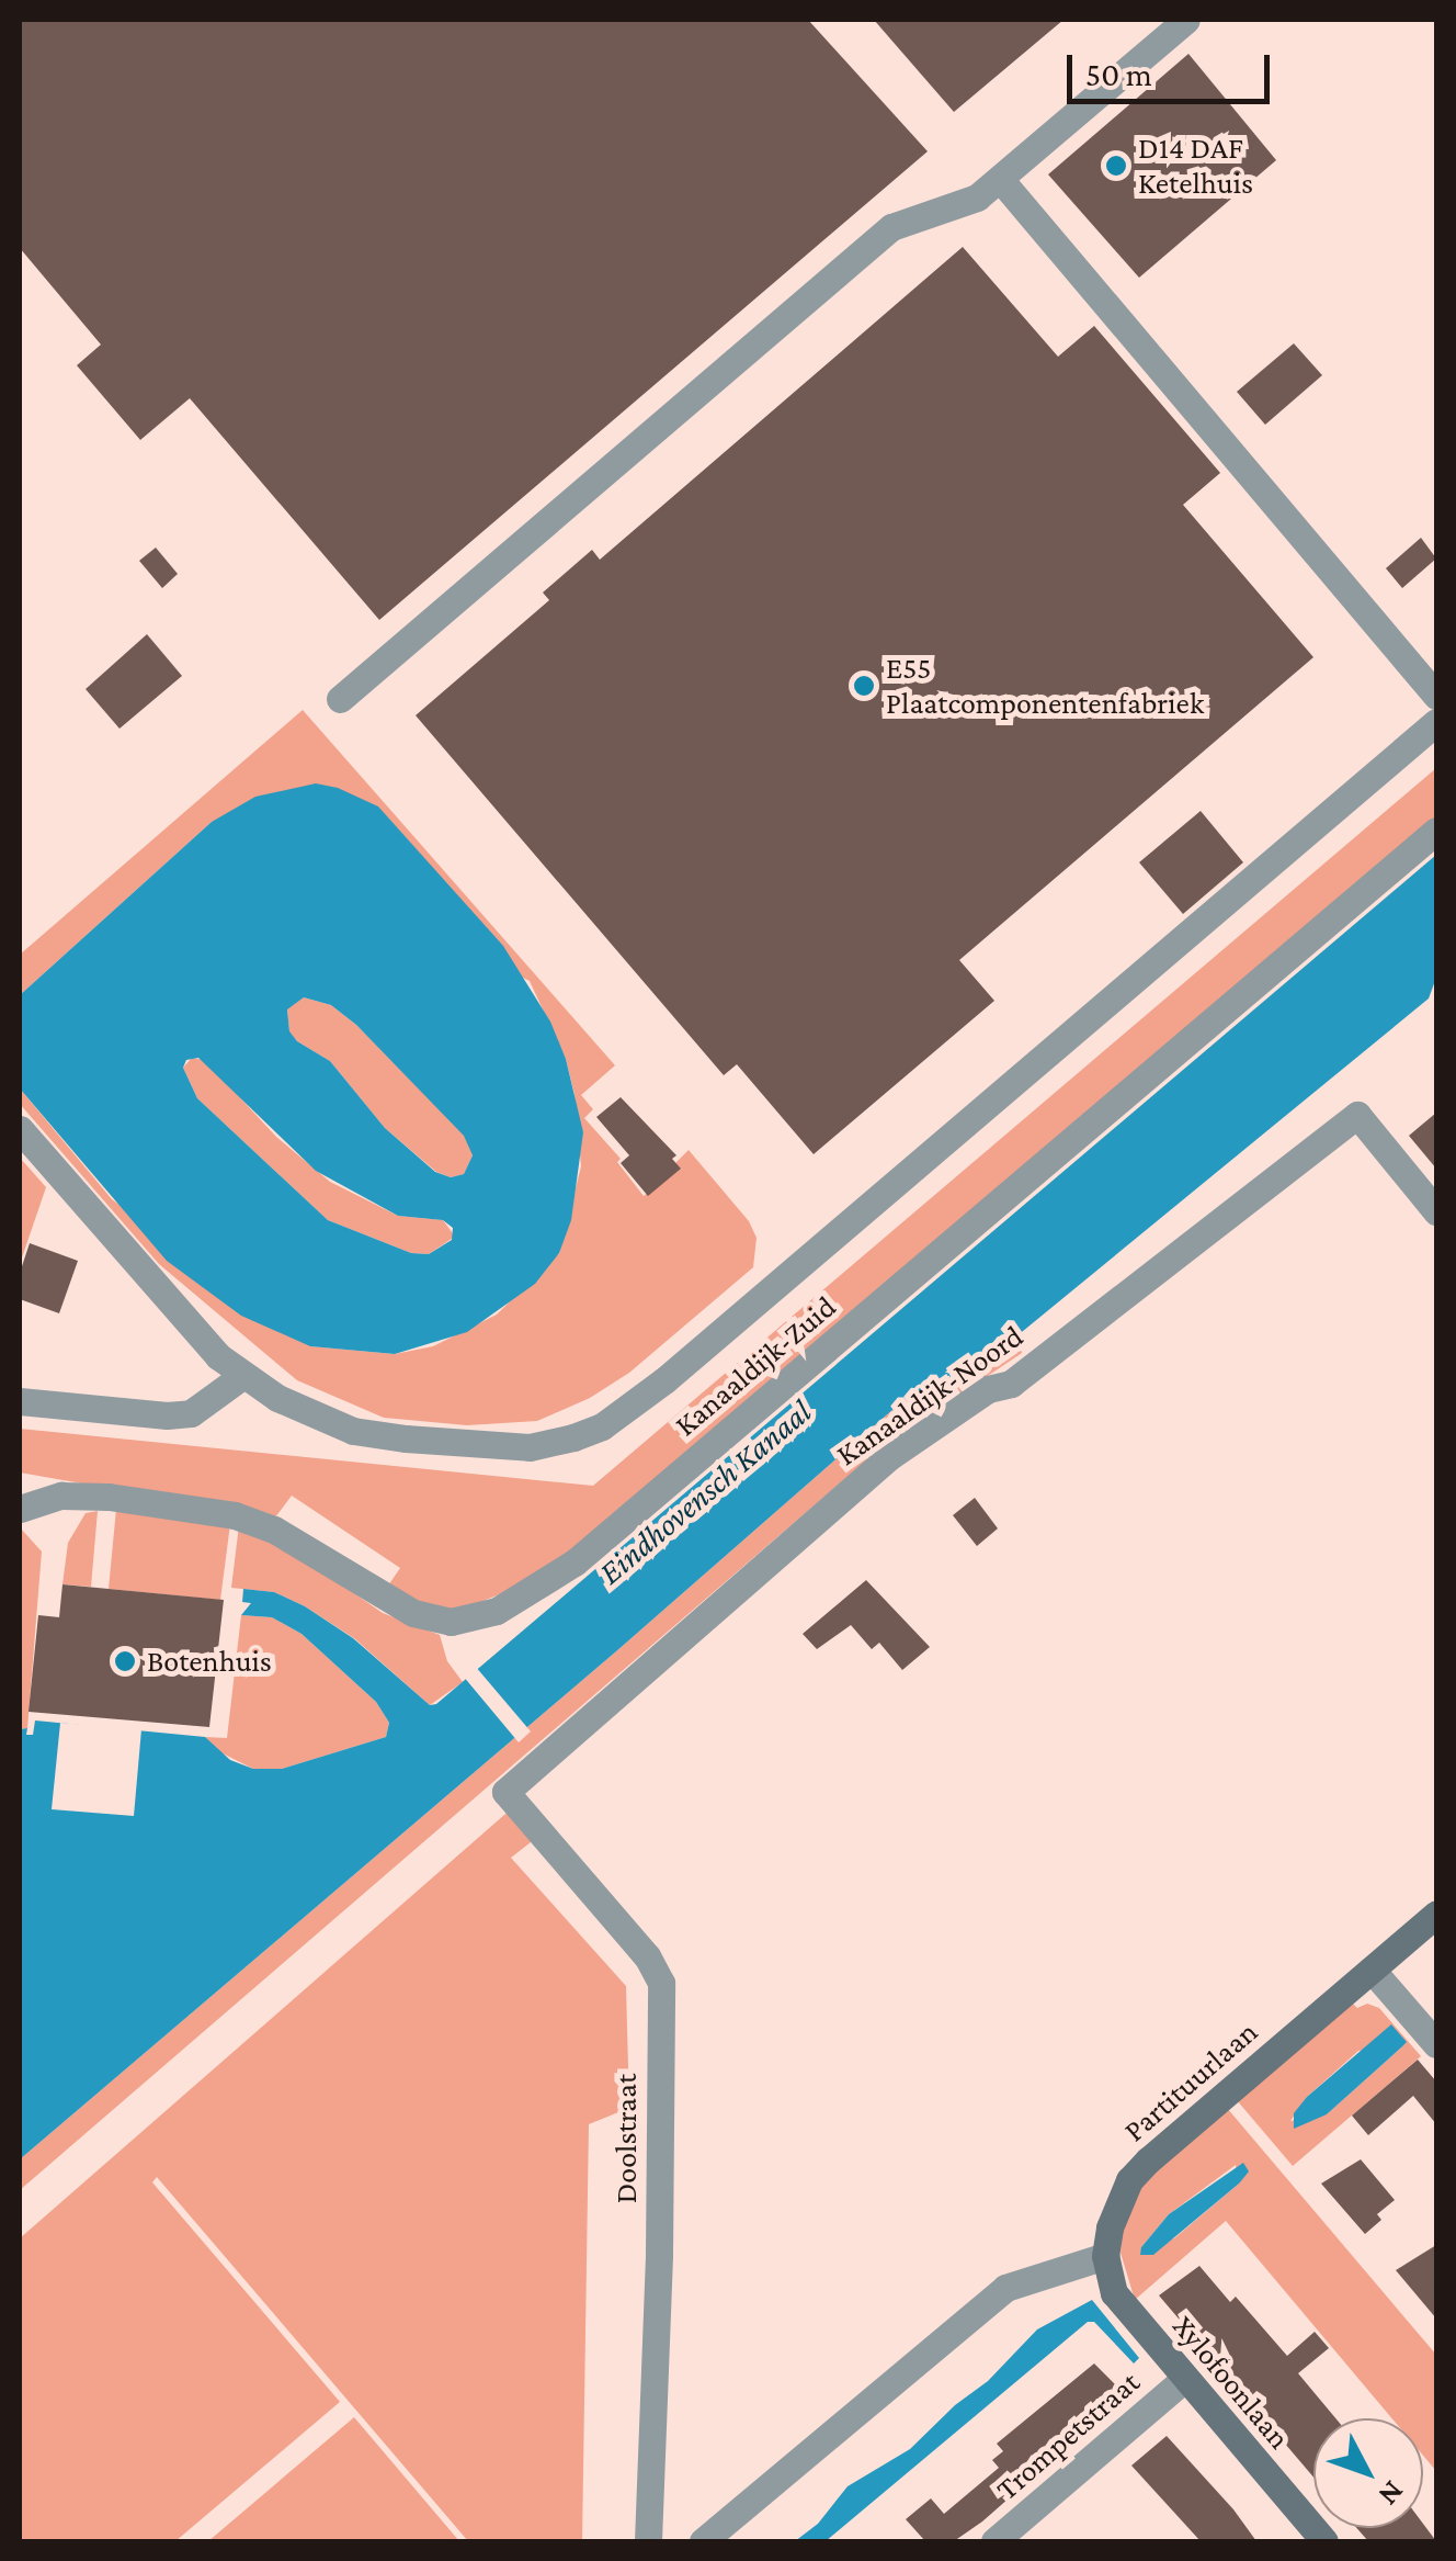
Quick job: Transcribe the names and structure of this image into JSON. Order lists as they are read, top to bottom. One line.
{"streets":{"street":["Kanaaldijk-Zuid","Kanaaldijk-Noord","Partituurlaan","Doolstraat","Xylofoonlaan","Trompetstraat"]},"crossings":[["Kanaaldijk-Noord","Doolstraat"],["Partituurlaan","Xylofoonlaan"],["Xylofoonlaan","Trompetstraat"]],"water":["Eindhovensch Kanaal"],"places":["D14 DAF Ketelhuis","E55 Plaatcomponentenfabriek","Botenhuis"],"scale_bar":"50 m","north":"bottom right"}
